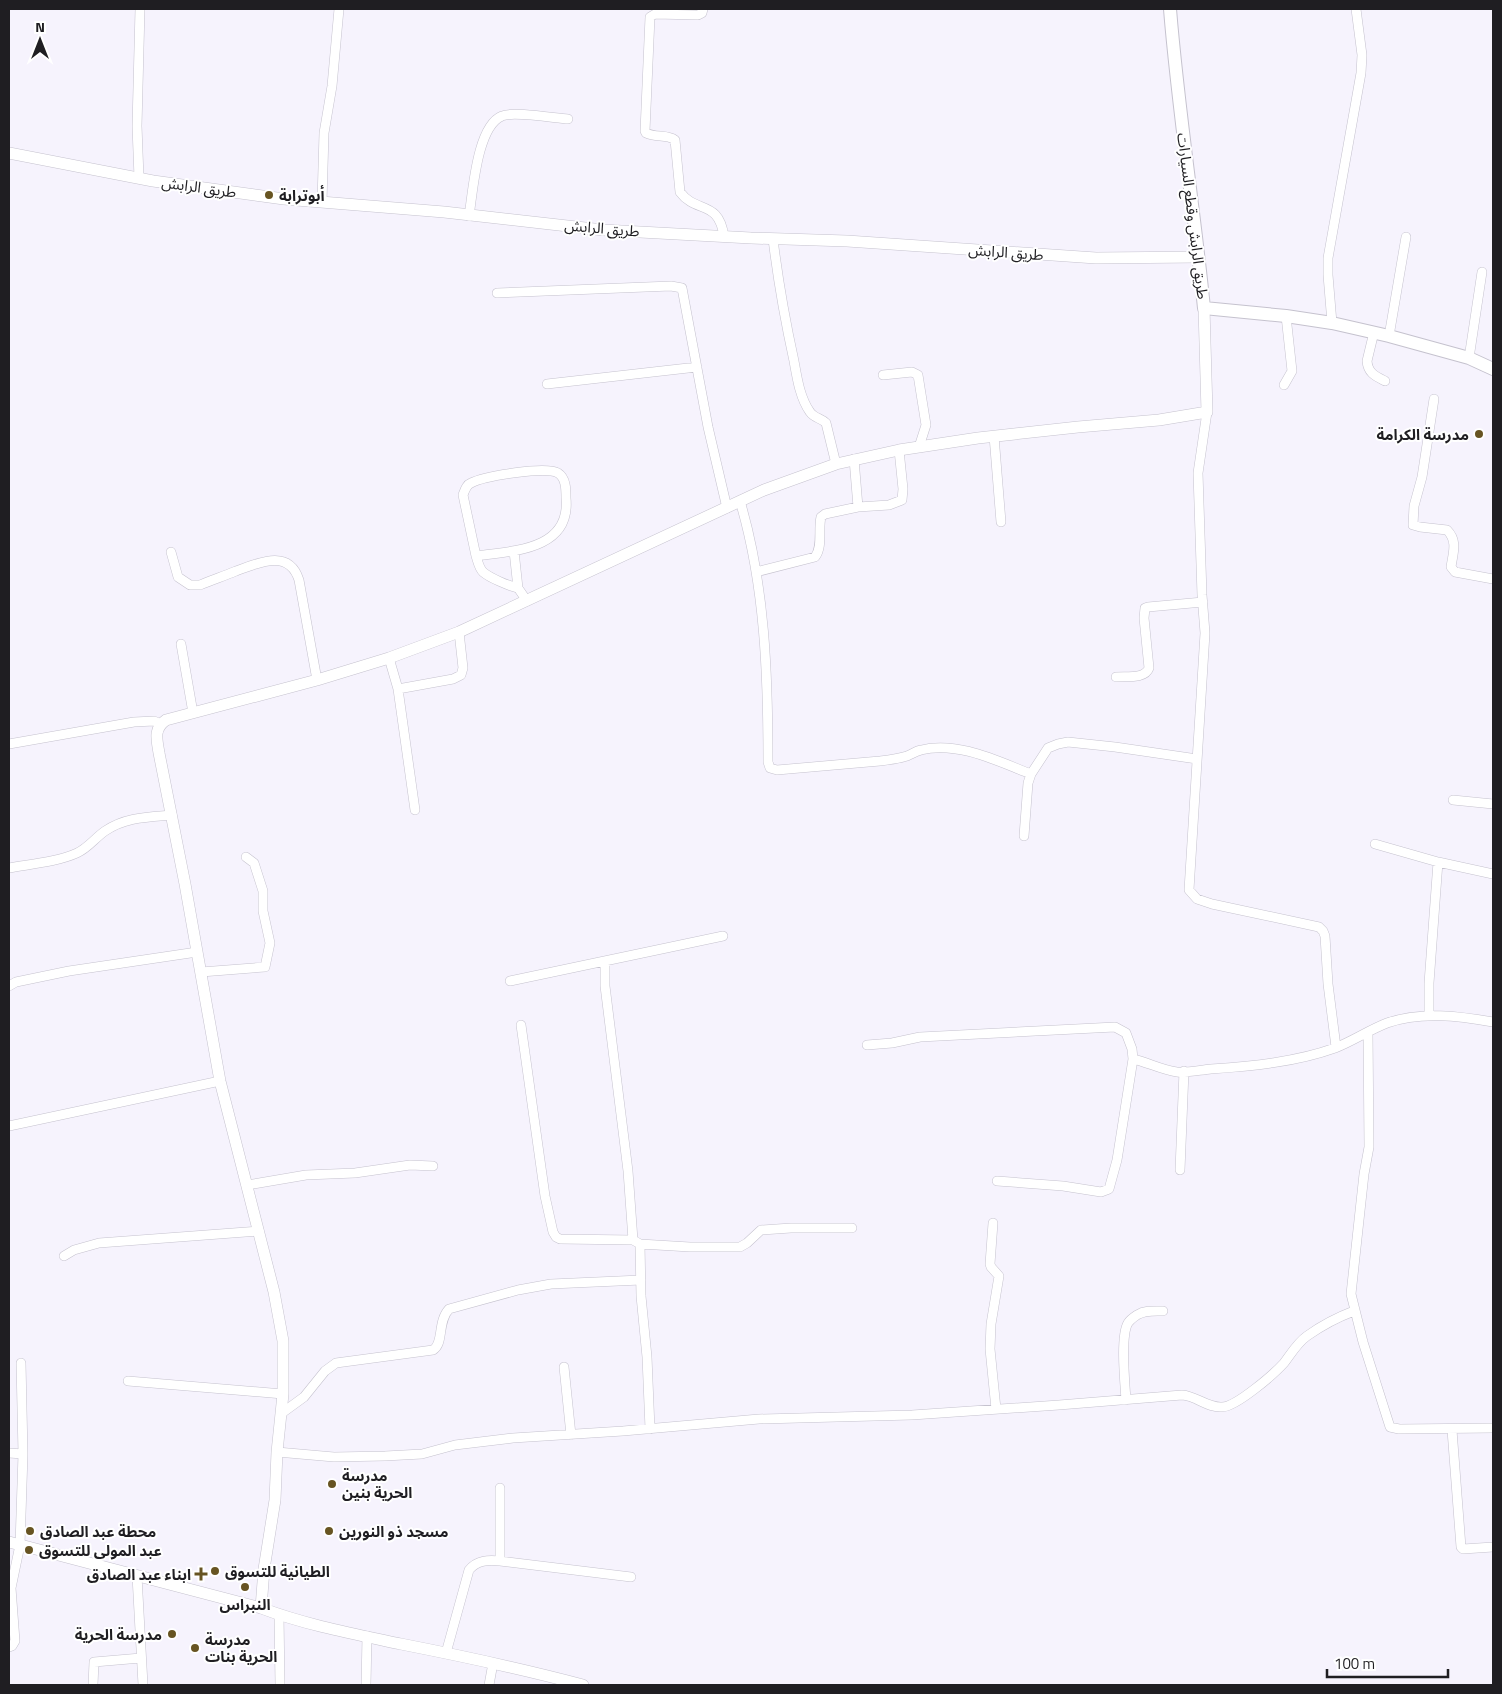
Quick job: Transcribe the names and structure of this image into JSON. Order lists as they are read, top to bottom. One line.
{"streets":{"main road":["طريق الرابش وقطع السيارات"],"street":["طريق الرابش"]},"crossings":[["طريق الرابش","طريق الرابش وقطع السيارات"]],"places":{"other":["أبوترابة","مدرسة الكرامة","مدرسة الحرية بنين","محطة عبد الصادق","مسجد ذو النورين","عبد المولى للتسوق","الطيانية للتسوق","النبراس","مدرسة الحرية","مدرسة الحرية بنات"],"health":["ابناء عبد الصادق"]},"scale_bar":"100 m","north":"top"}
